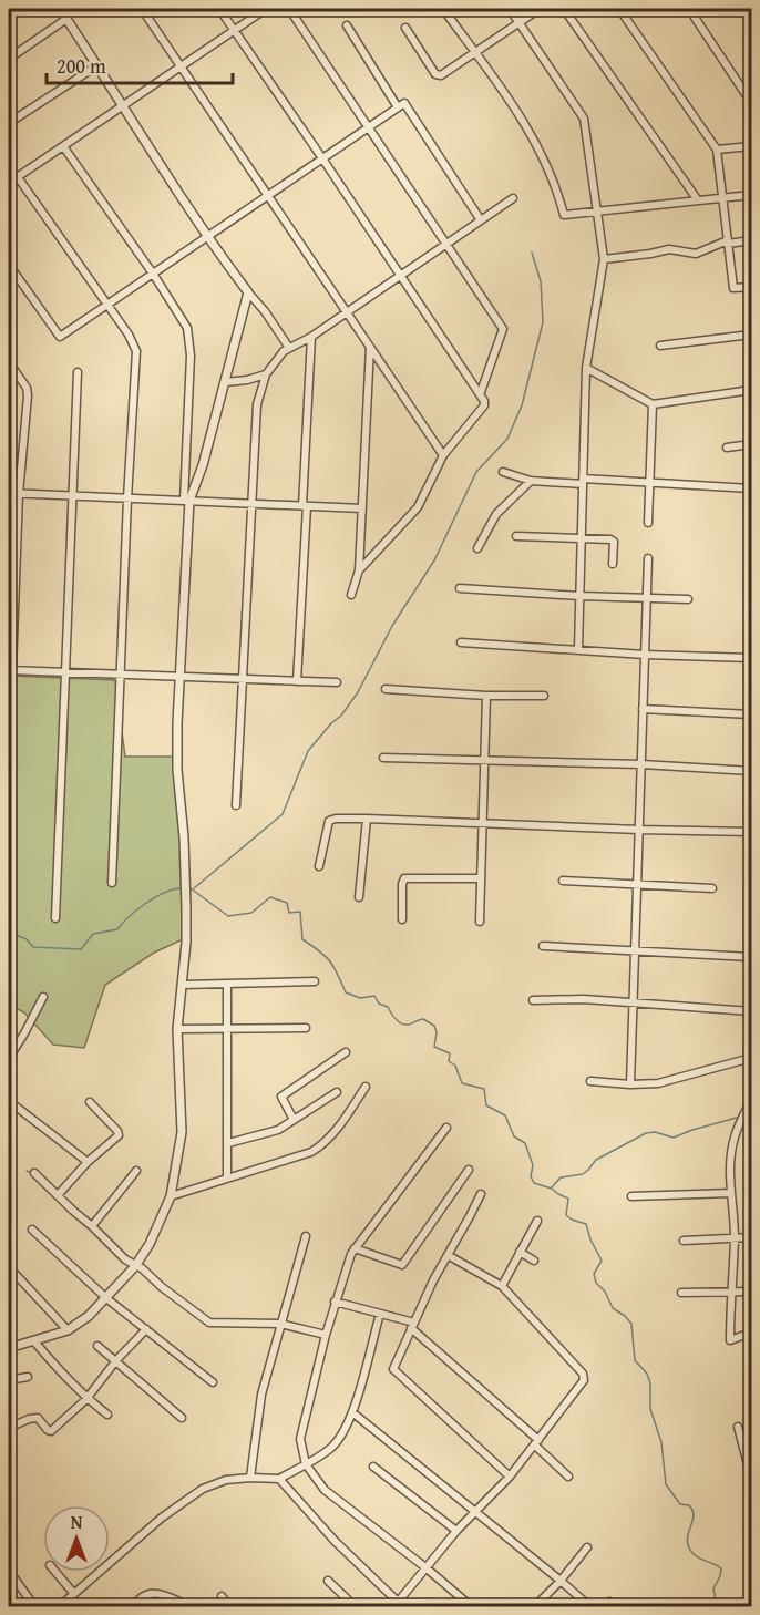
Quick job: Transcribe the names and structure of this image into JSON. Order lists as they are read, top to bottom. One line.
{"scale_bar":"200 m","north":"top"}
